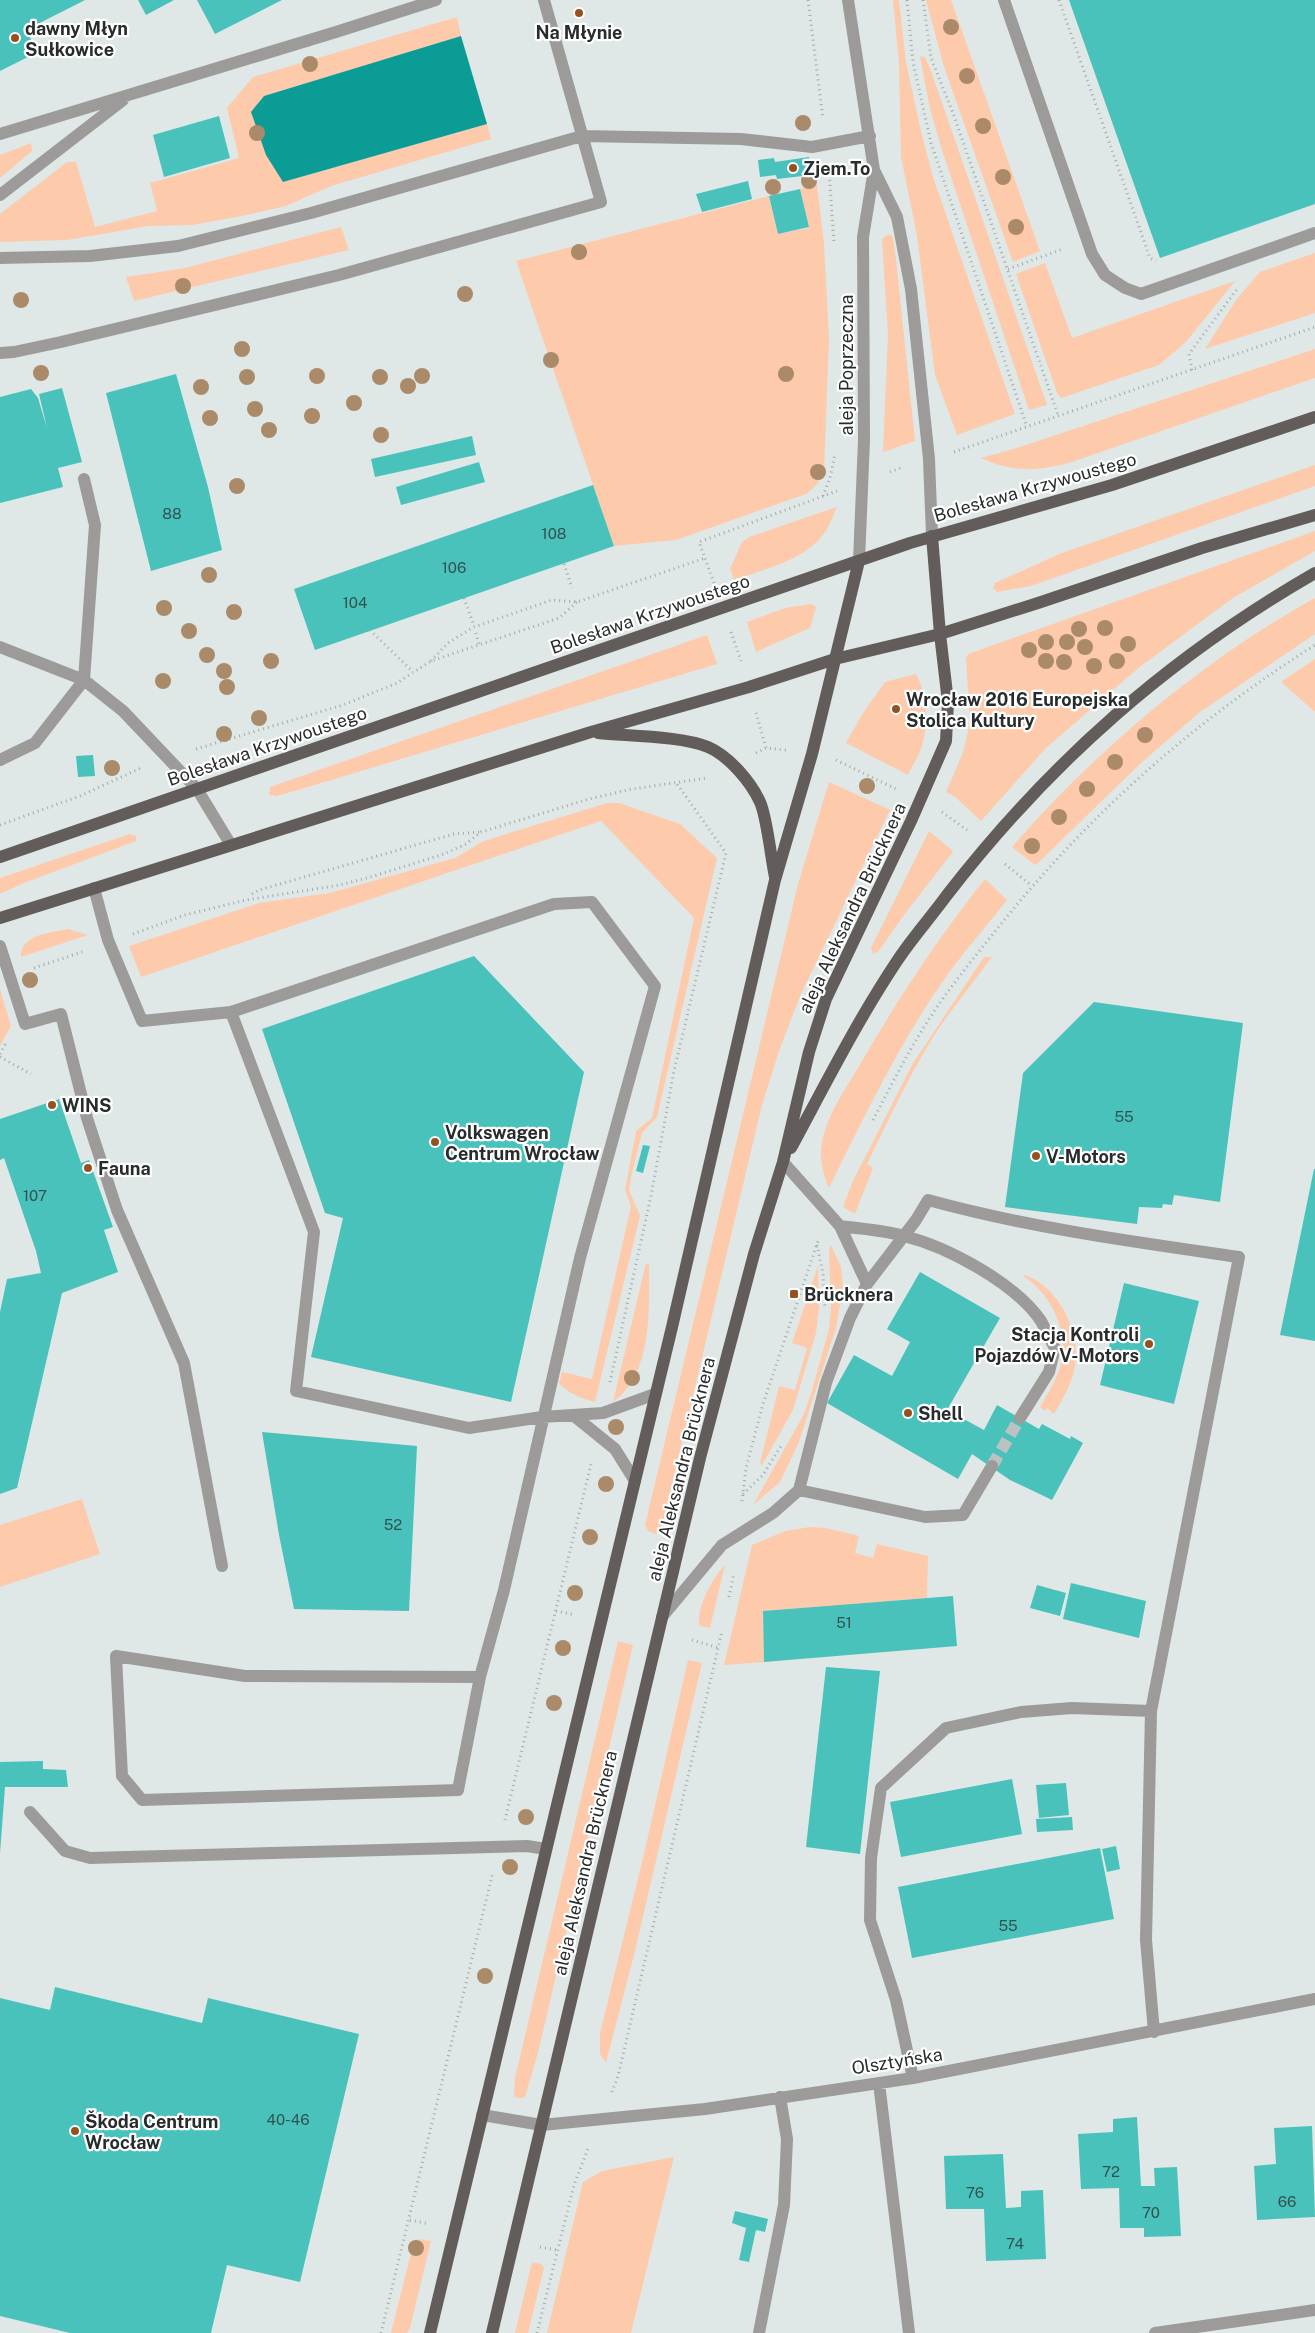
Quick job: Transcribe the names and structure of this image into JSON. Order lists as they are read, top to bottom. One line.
{"streets":{"main road":["Bolesława Krzywoustego","aleja Aleksandra Brücknera"],"street":["aleja Poprzeczna","Olsztyńska"]},"crossings":[["aleja Poprzeczna","Bolesława Krzywoustego"],["aleja Poprzeczna","aleja Aleksandra Brücknera"],["Bolesława Krzywoustego","aleja Aleksandra Brücknera"],["aleja Aleksandra Brücknera","Olsztyńska"]],"places":{"other":["Na Młynie","dawny Młyn Sułkowice","Zjem.To","Wrocław 2016 Europejska Stolica Kultury","WINS","Volkswagen Centrum Wrocław","V-Motors","Fauna","Stacja Kontroli Pojazdów V-Motors","Shell","Škoda Centrum Wrocław"],"transit":["Brücknera"]},"house_numbers":["88","108","106","104","55","107","52","51","55","40-46","72","76","66","70","74"]}
